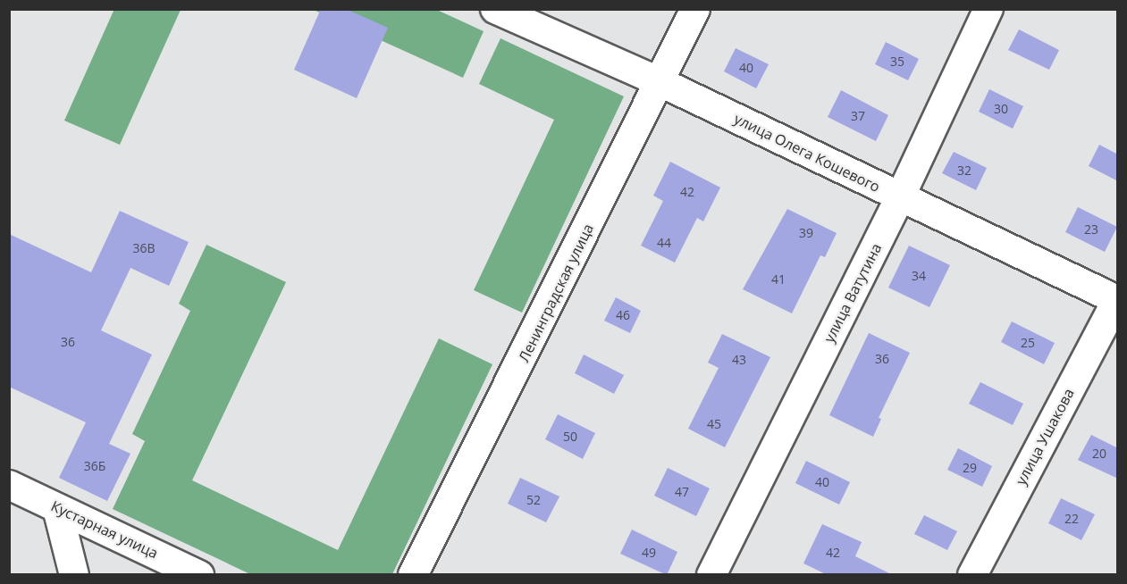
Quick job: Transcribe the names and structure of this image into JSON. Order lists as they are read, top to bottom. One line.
{"streets":{"street":["улица Олега Кошевого","Ленинградская улица","улица Ватутина","улица Ушакова","Кустарная улица"]},"crossings":[["улица Олега Кошевого","Ленинградская улица"],["улица Олега Кошевого","улица Ватутина"],["улица Олега Кошевого","улица Ушакова"]],"house_numbers":["35","40","30","37","32","42","23","39","44","36В","34","41","46","36","25","36","43","45","50","20","36Б","29","40","47","52","22","49","42"]}
